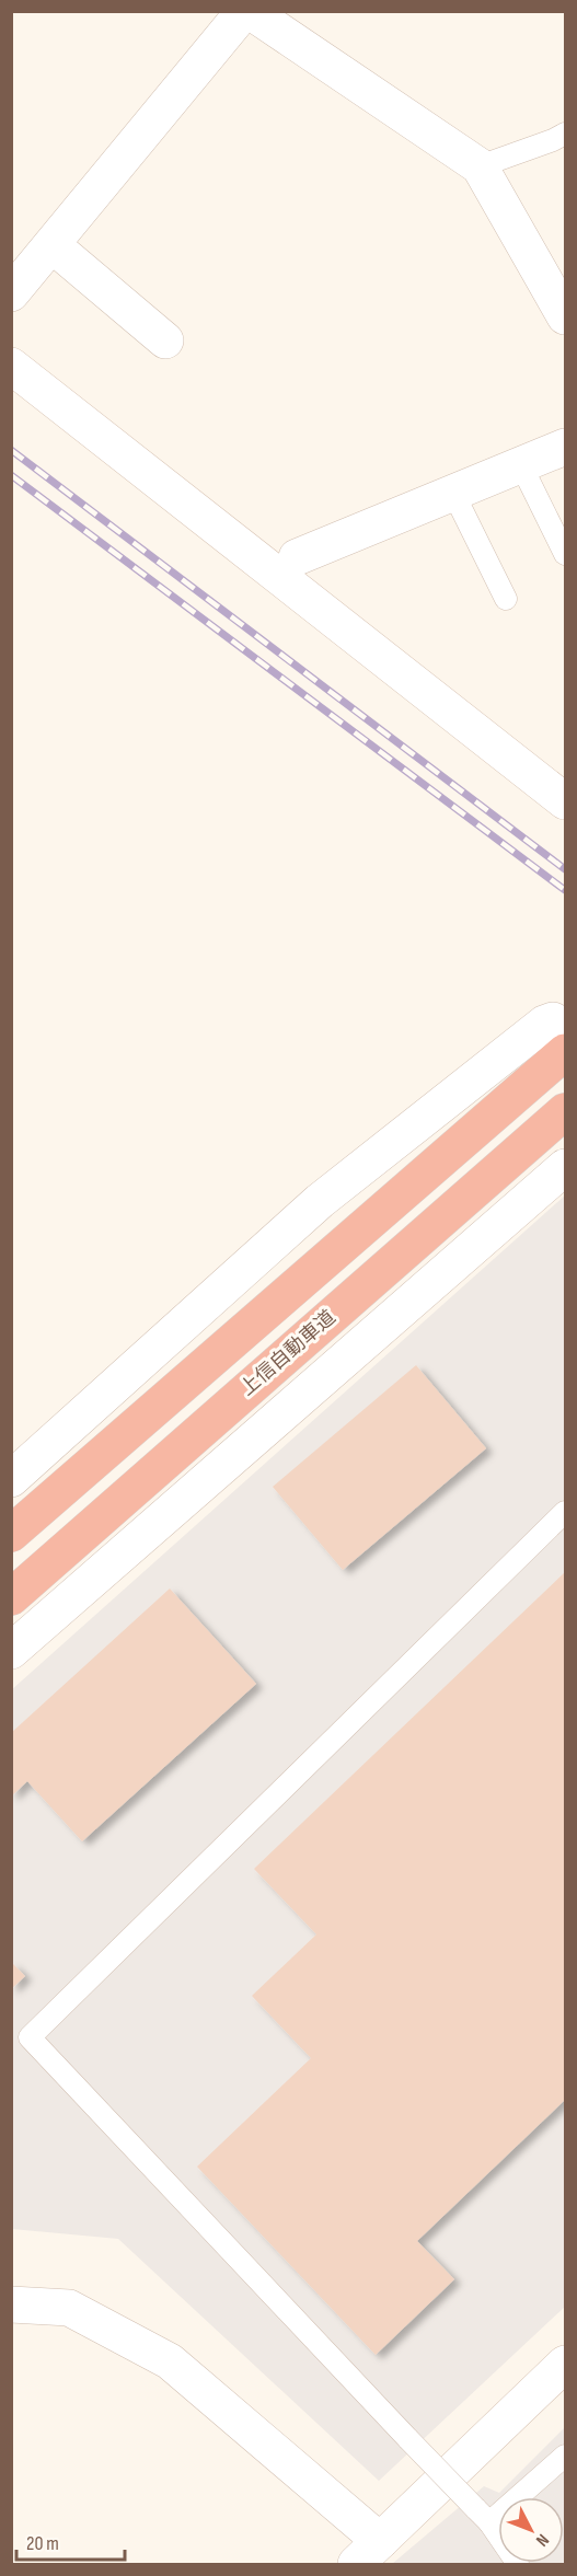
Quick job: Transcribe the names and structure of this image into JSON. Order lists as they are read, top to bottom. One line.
{"streets":{"highway":["上信自動車道"]},"scale_bar":"20 m","north":"bottom right"}
